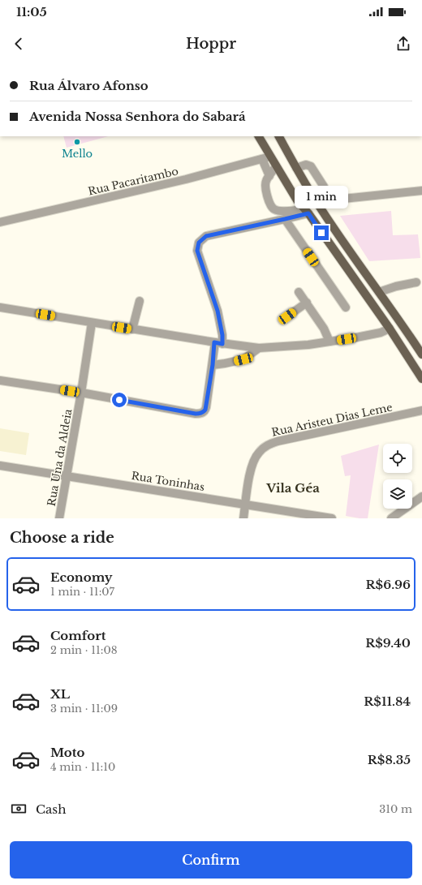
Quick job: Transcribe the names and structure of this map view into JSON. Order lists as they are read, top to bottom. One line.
{"streets":{"street":["Rua Pacaritambo","Rua Aristeu Dias Leme","Rua Una da Aldeia","Rua Toninhas"]},"crossings":[["Rua Aristeu Dias Leme","Rua Toninhas"],["Rua Una da Aldeia","Rua Toninhas"]],"districts":["Vila Géa"],"places":["Mello"],"page":{"status":"11:05","header":"Hoppr","banner":["Rua Álvaro Afonso","Avenida Nossa Senhora do Sabará"],"bubble":"1 min","heading":"Choose a ride","list":[{"name":"Economy","note":"1 min · 11:07","value":"R$6.96"},{"name":"Comfort","note":"2 min · 11:08","value":"R$9.40"},{"name":"XL","note":"3 min · 11:09","value":"R$11.84"},{"name":"Moto","note":"4 min · 11:10","value":"R$8.35"}],"pay":["Cash","310 m"],"buttons":"Confirm"}}
